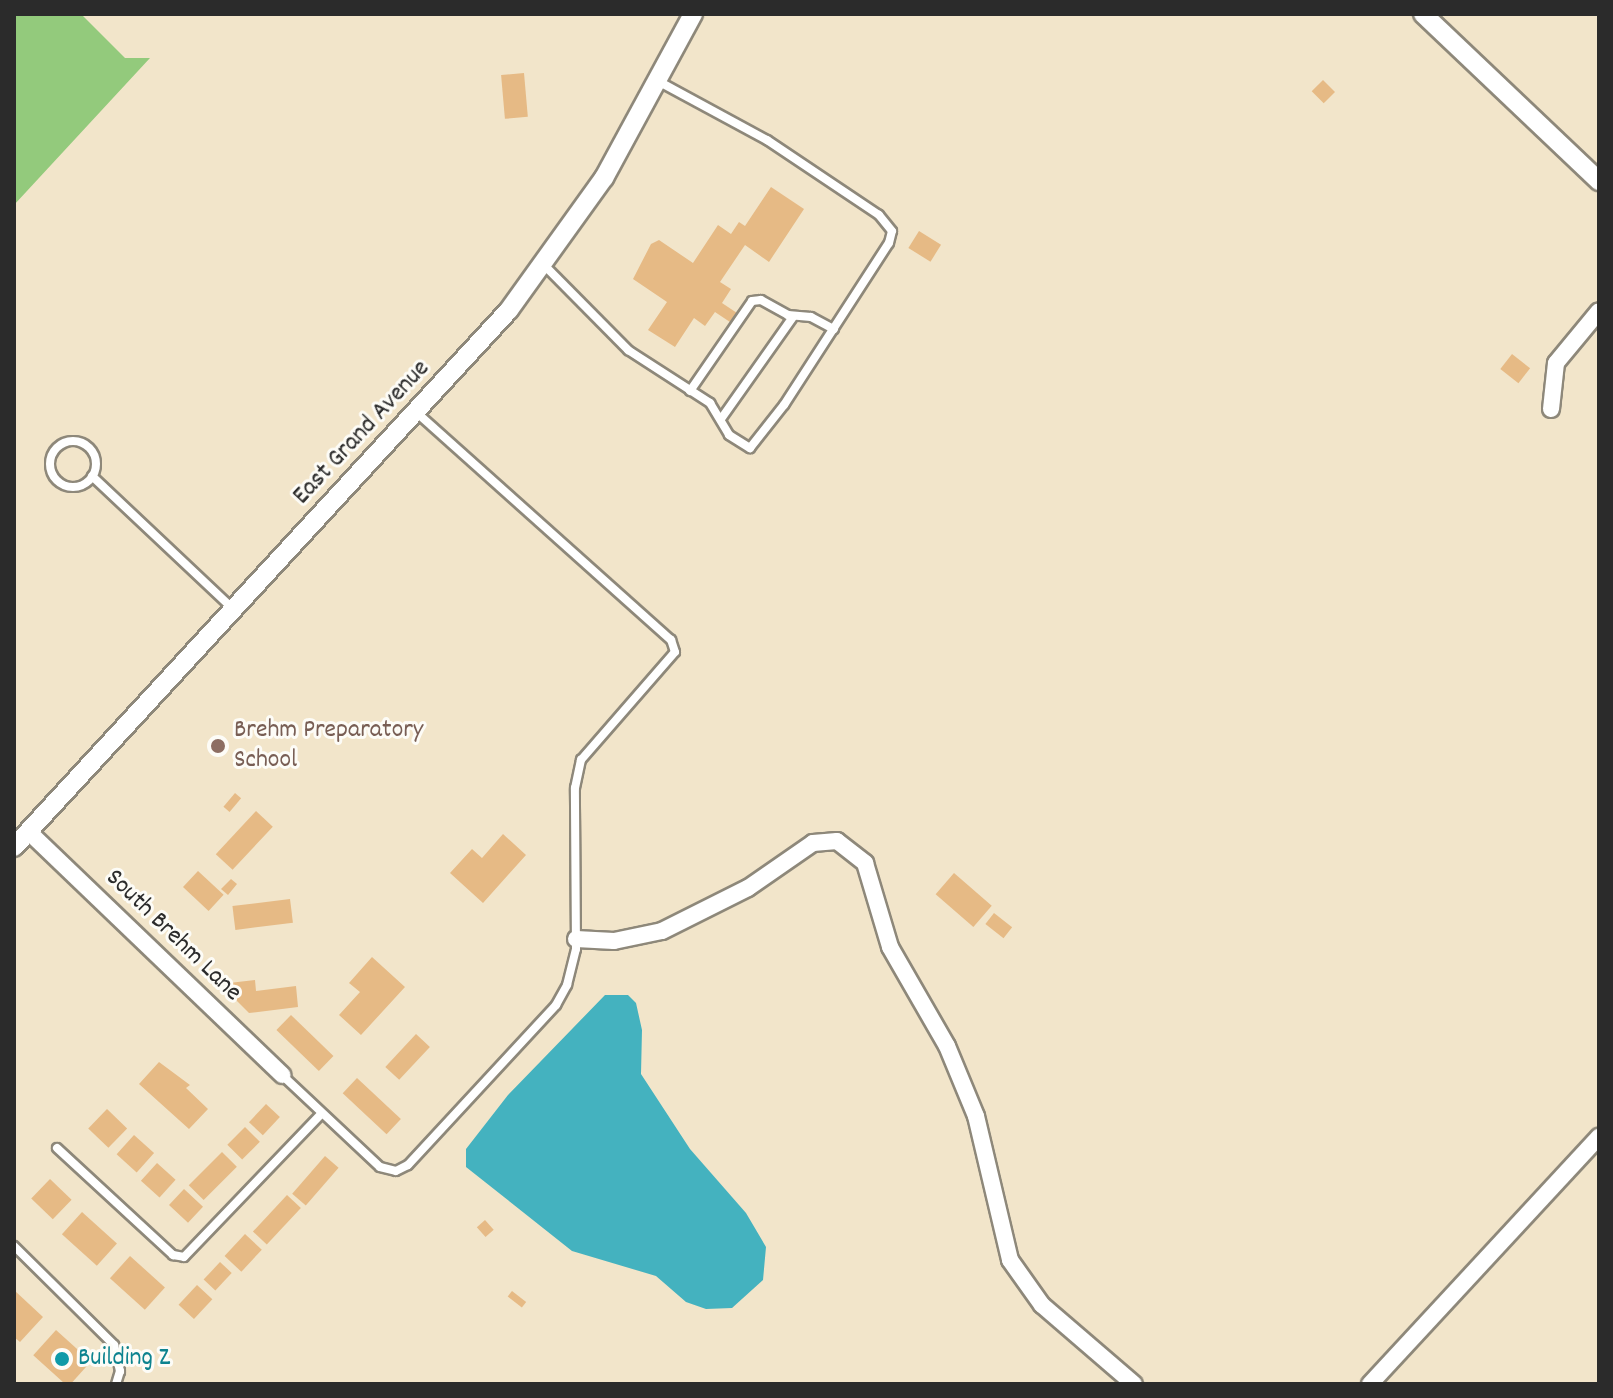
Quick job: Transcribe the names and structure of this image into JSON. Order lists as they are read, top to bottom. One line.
{"streets":{"street":["East Grand Avenue","South Brehm Lane"]},"crossings":[["East Grand Avenue","South Brehm Lane"]],"places":["Brehm Preparatory School","Building Z"]}
